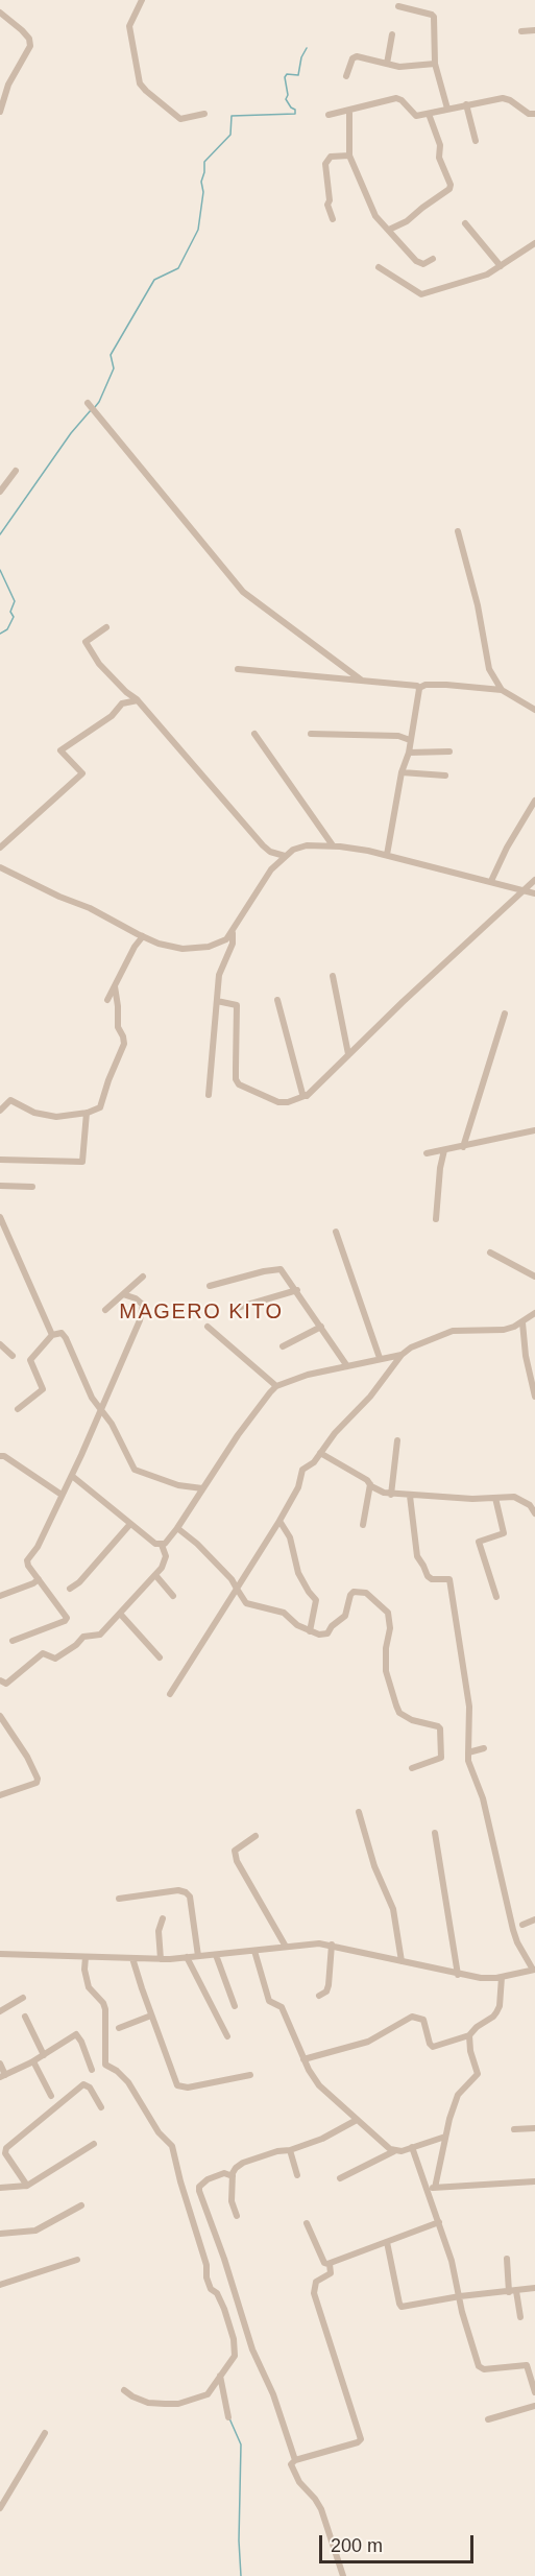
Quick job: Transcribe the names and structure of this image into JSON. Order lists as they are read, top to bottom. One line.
{"districts":["MAGERO KITO"],"scale_bar":"200 m"}
